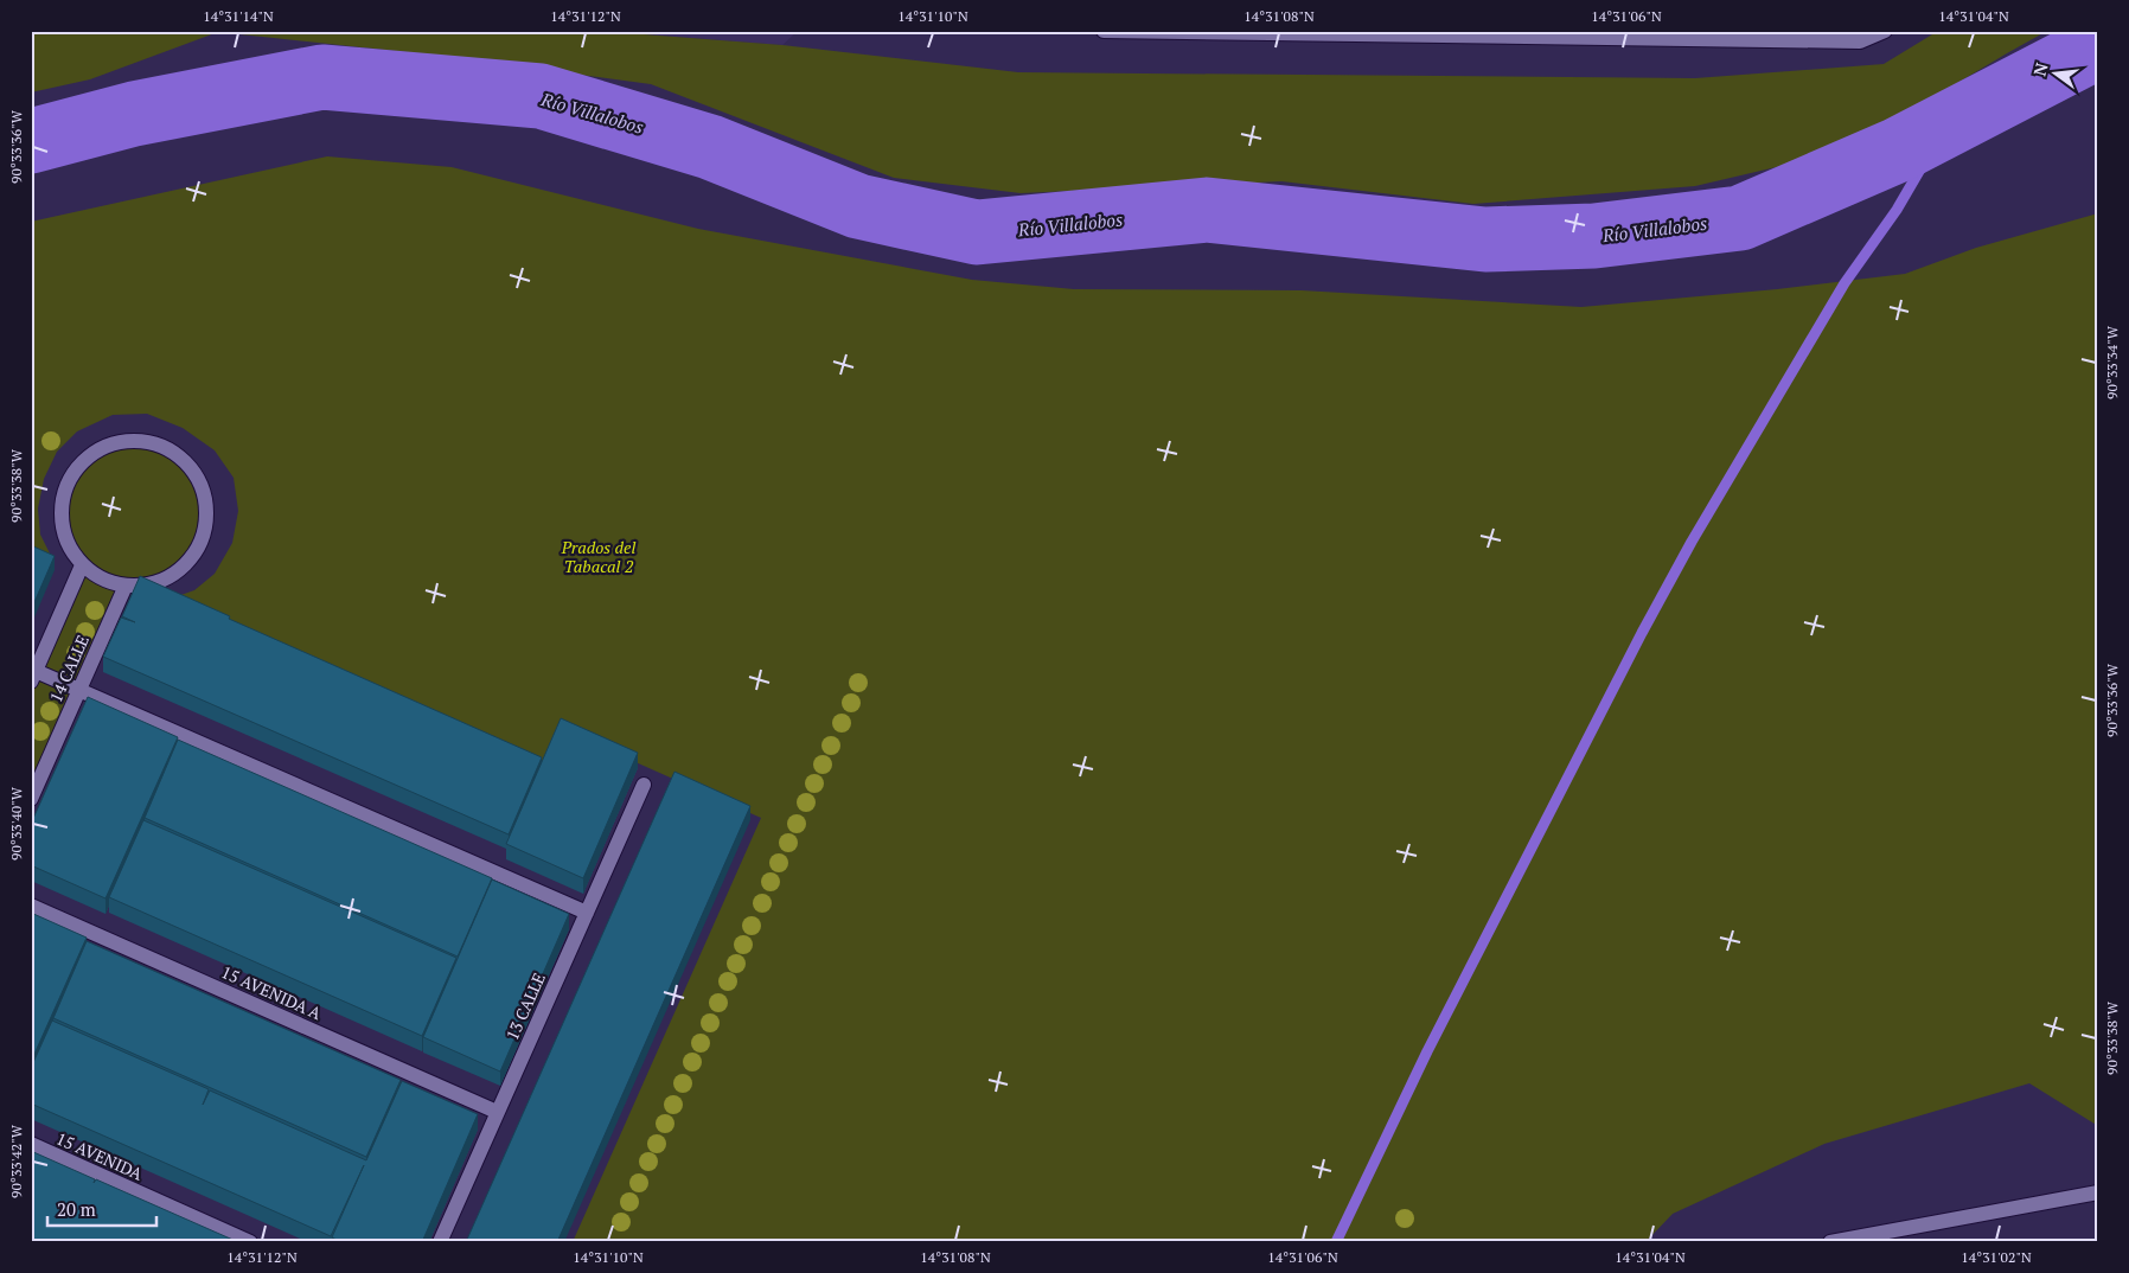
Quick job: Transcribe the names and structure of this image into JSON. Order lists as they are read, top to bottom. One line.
{"streets":{"street":["14 CALLE","15 AVENIDA A","13 CALLE","15 AVENIDA"]},"crossings":[["15 AVENIDA A","13 CALLE"]],"water":["Río Villalobos"],"parks":["Prados del Tabacal 2"],"scale_bar":"20 m","north":"left","coordinates":["14°31'14\"N","14°31'12\"N","14°31'10\"N","14°31'08\"N","14°31'06\"N","14°31'04\"N","90°33'36\"W","90°33'34\"W","90°33'38\"W","90°33'40\"W","90°33'42\"W","14°31'02\"N"]}
